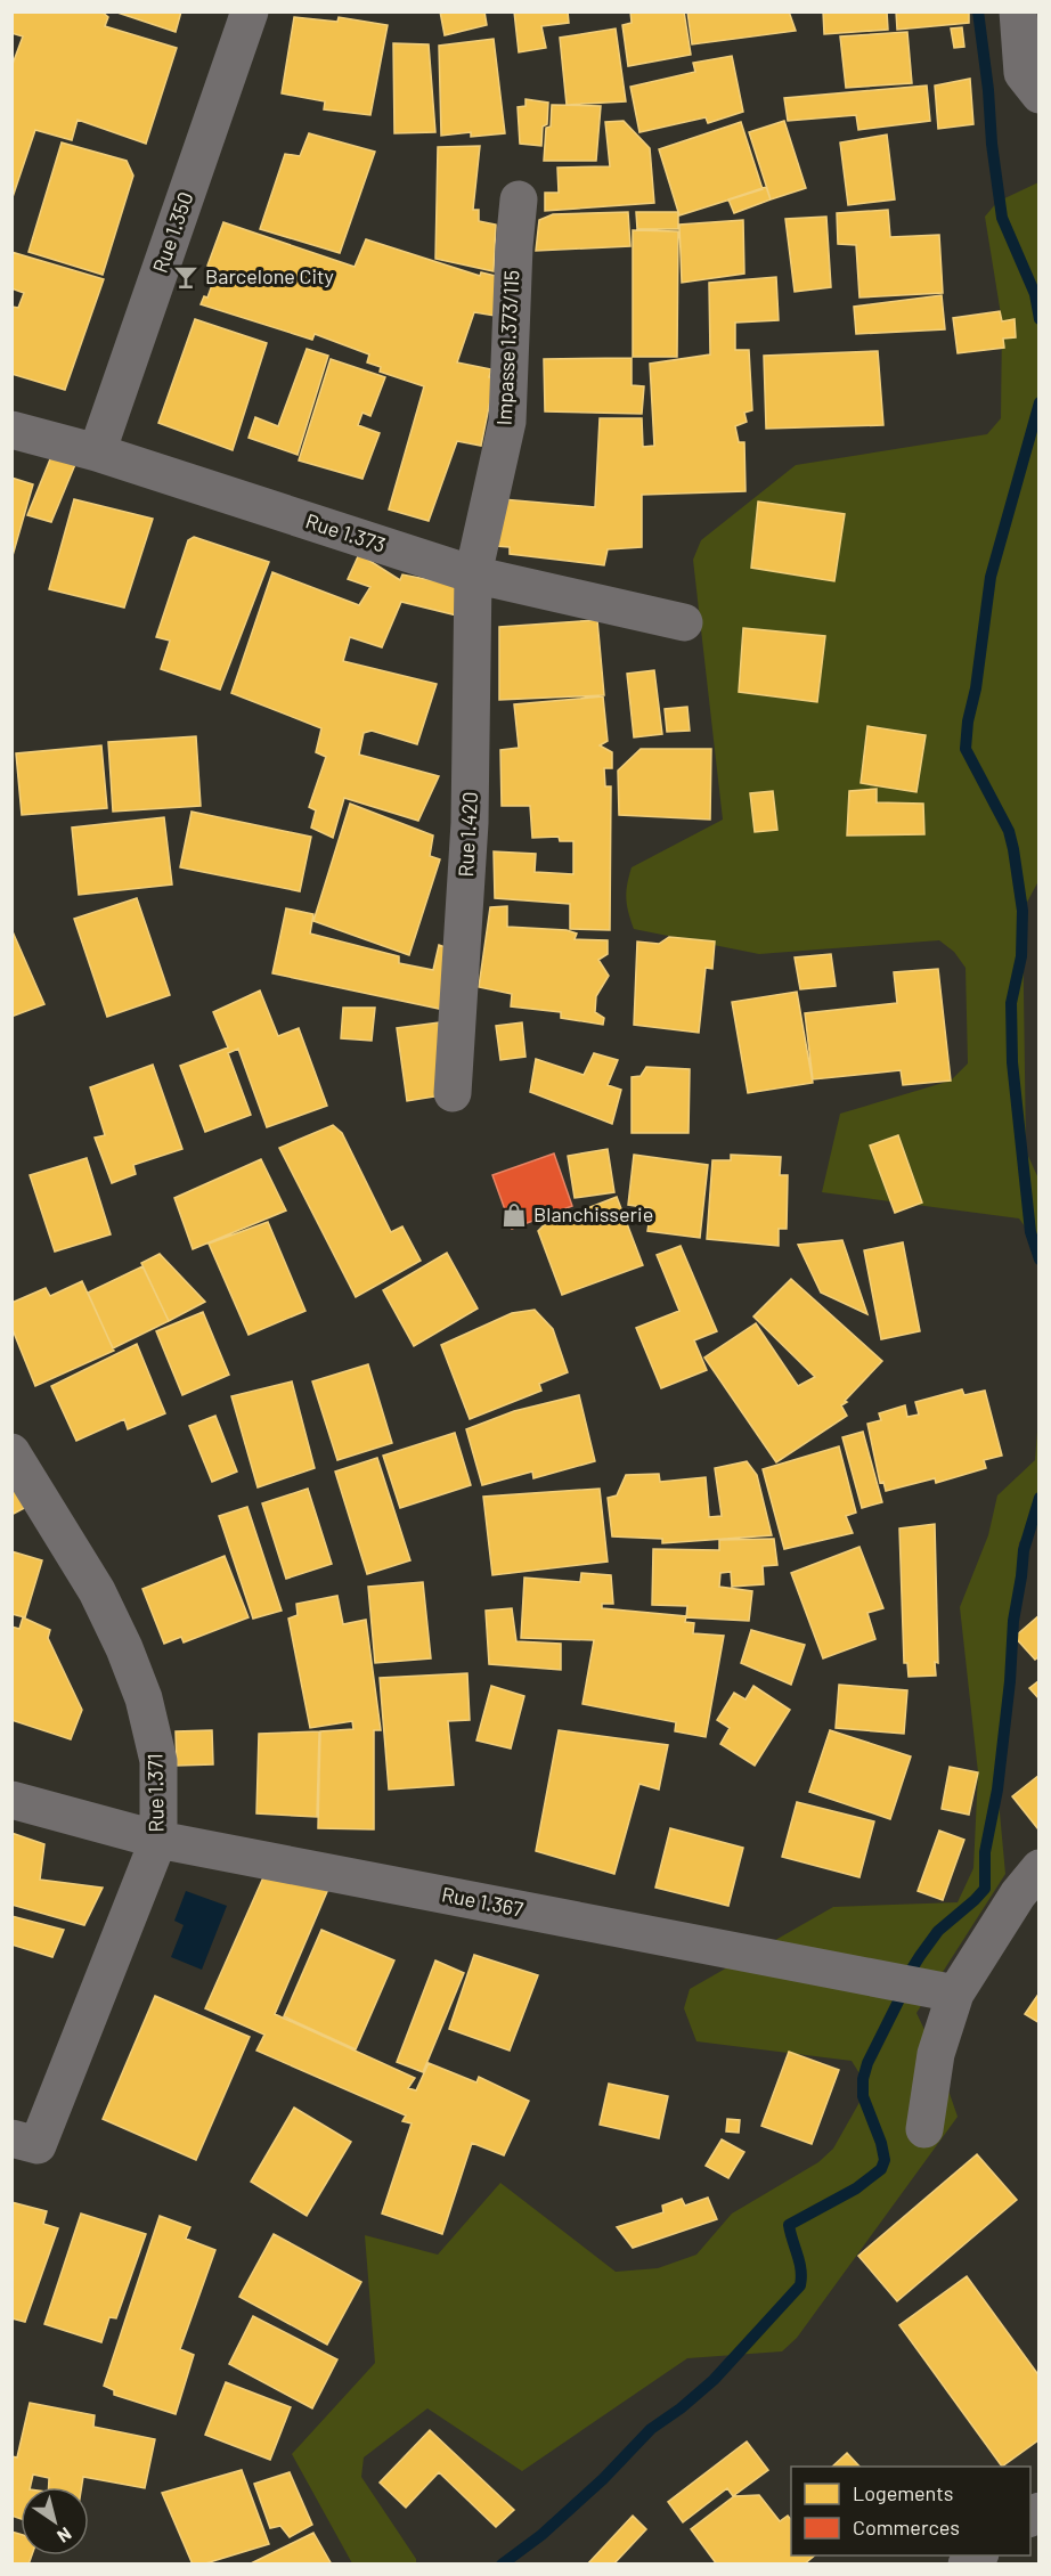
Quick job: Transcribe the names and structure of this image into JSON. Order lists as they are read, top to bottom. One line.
{"streets":{"street":["Rue 1.350","Impasse 1.373/115","Rue 1.373","Rue 1.420","Rue 1.371","Rue 1.367"]},"crossings":[["Rue 1.350","Rue 1.373"],["Impasse 1.373/115","Rue 1.373"],["Impasse 1.373/115","Rue 1.420"],["Rue 1.373","Rue 1.420"],["Rue 1.371","Rue 1.367"]],"places":{"bar":["Barcelone City"],"shop":["Blanchisserie"]},"legend":["Logements","Commerces"],"north":"bottom right"}
